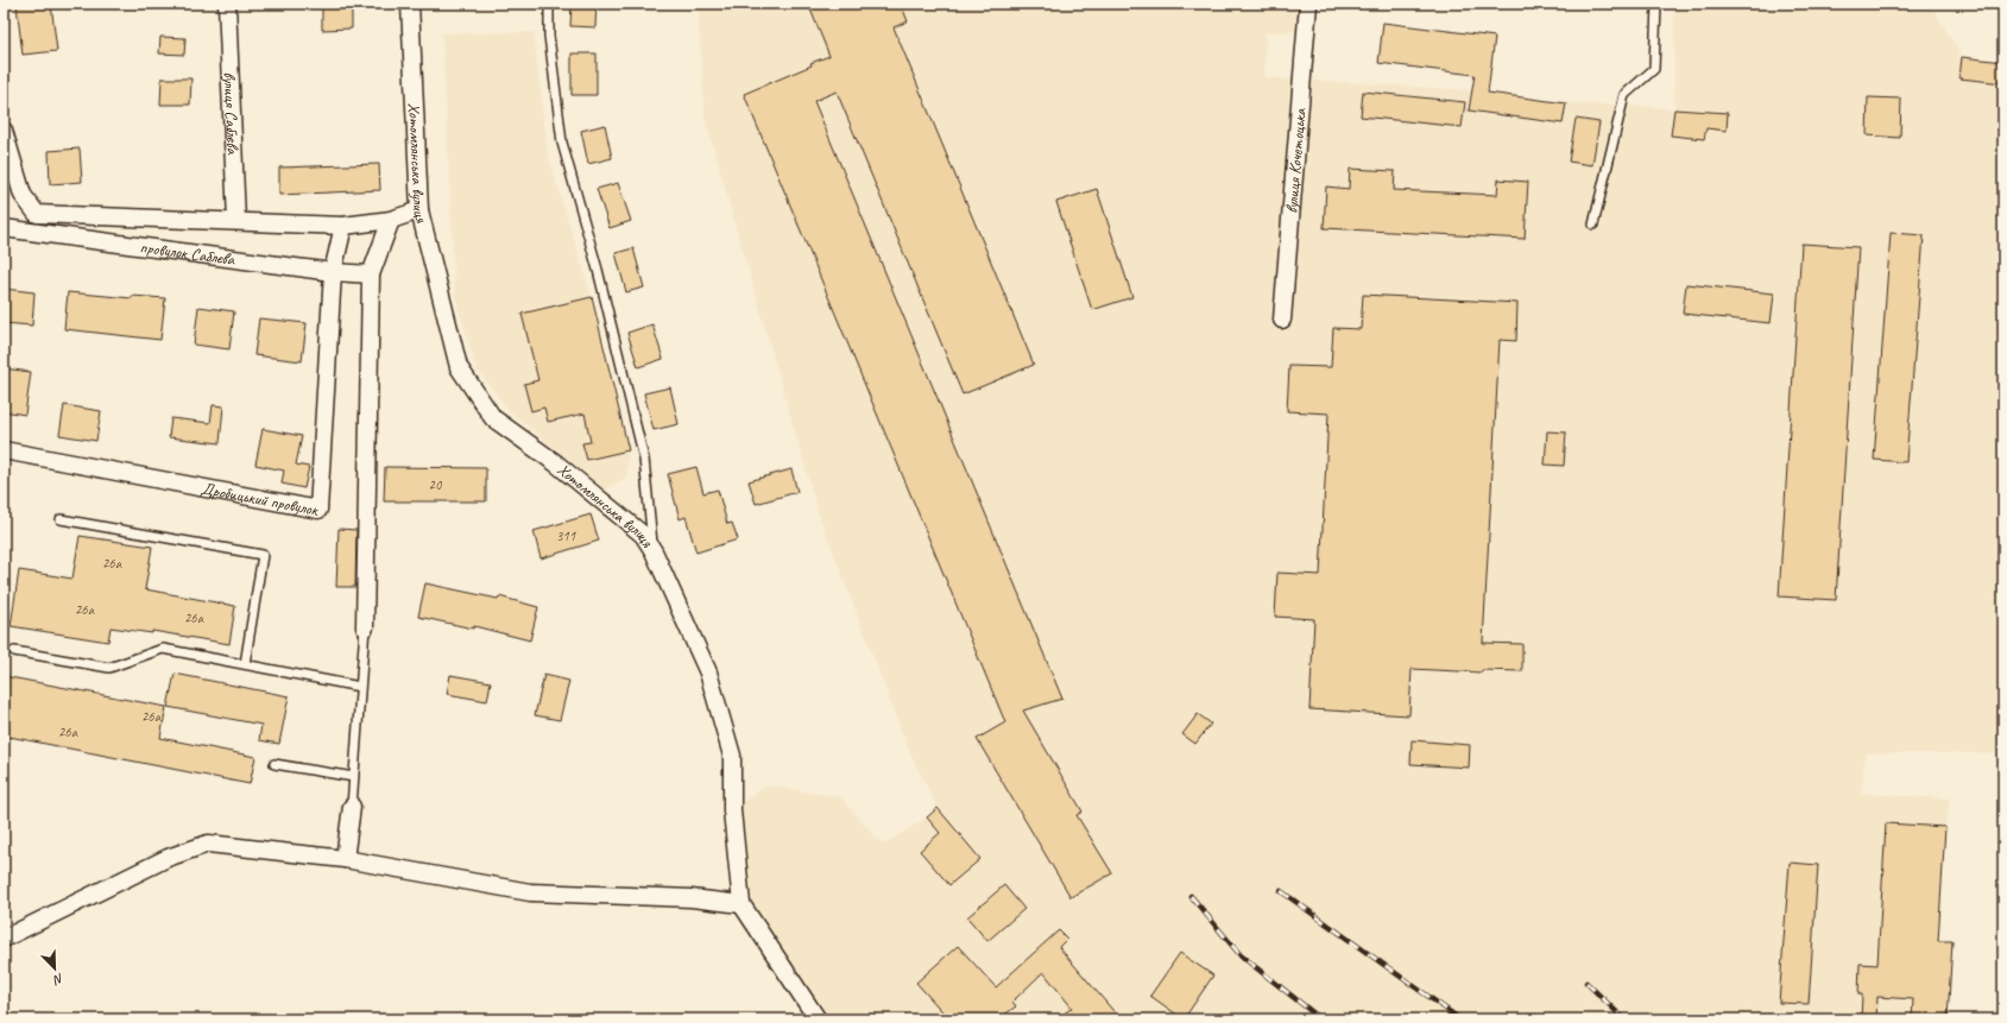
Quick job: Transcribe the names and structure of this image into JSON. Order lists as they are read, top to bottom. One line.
{"streets":{"street":["вулиця Саблєва","вулиця Кочетоцька","Хотомлянська вулиця","провулок Саблєва","Дробицький провулок"]},"crossings":[["провулок Саблєва","Дробицький провулок"]],"house_numbers":["20","311","26а","26а","26а","26а","26а"],"north":"bottom right"}
